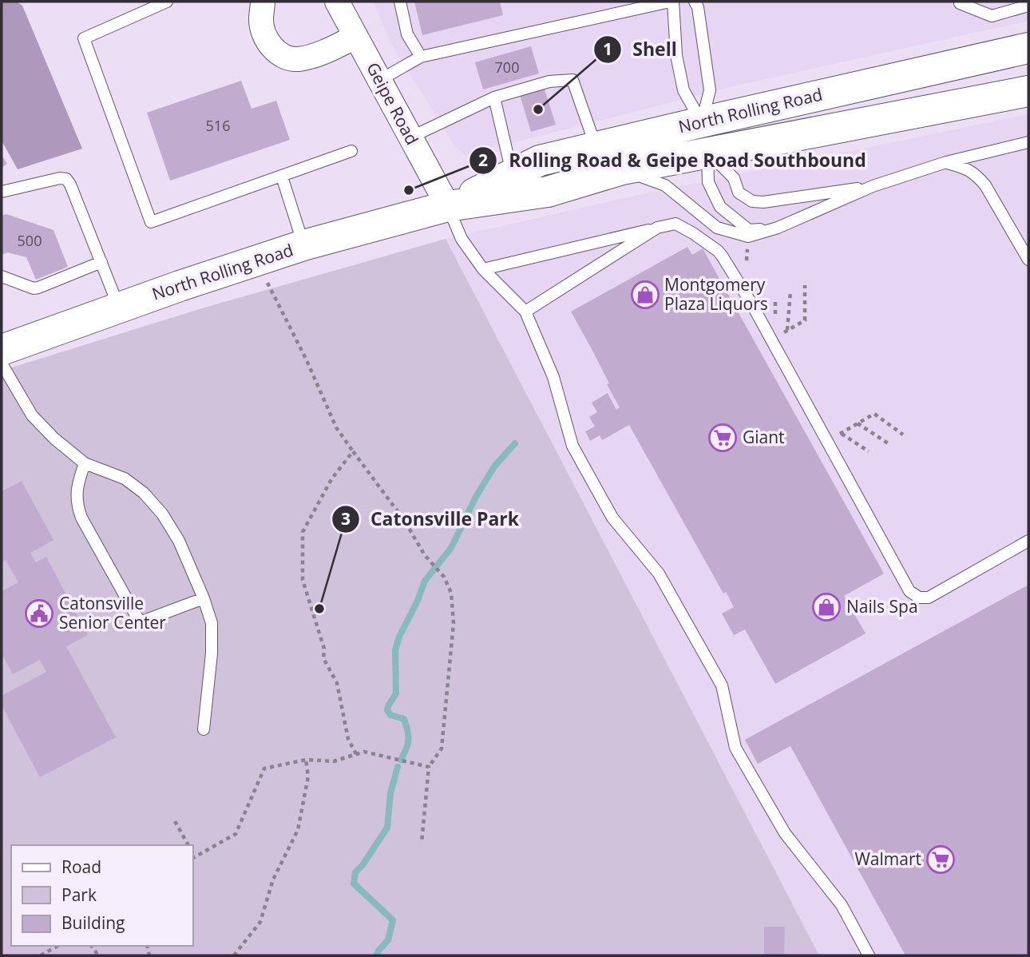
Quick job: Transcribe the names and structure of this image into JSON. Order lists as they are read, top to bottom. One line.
{"streets":{"main road":["North Rolling Road"],"street":["Geipe Road"]},"crossings":[["Geipe Road","North Rolling Road"]],"places":{"other":["Shell","Rolling Road & Geipe Road Southbound","Catonsville Park"],"shop":["Montgomery Plaza Liquors","Nails Spa"],"supermarket":["Giant","Walmart"],"public building":["Catonsville Senior Center"]},"house_numbers":["700","516","500"],"legend":["Road","Park","Building"]}
